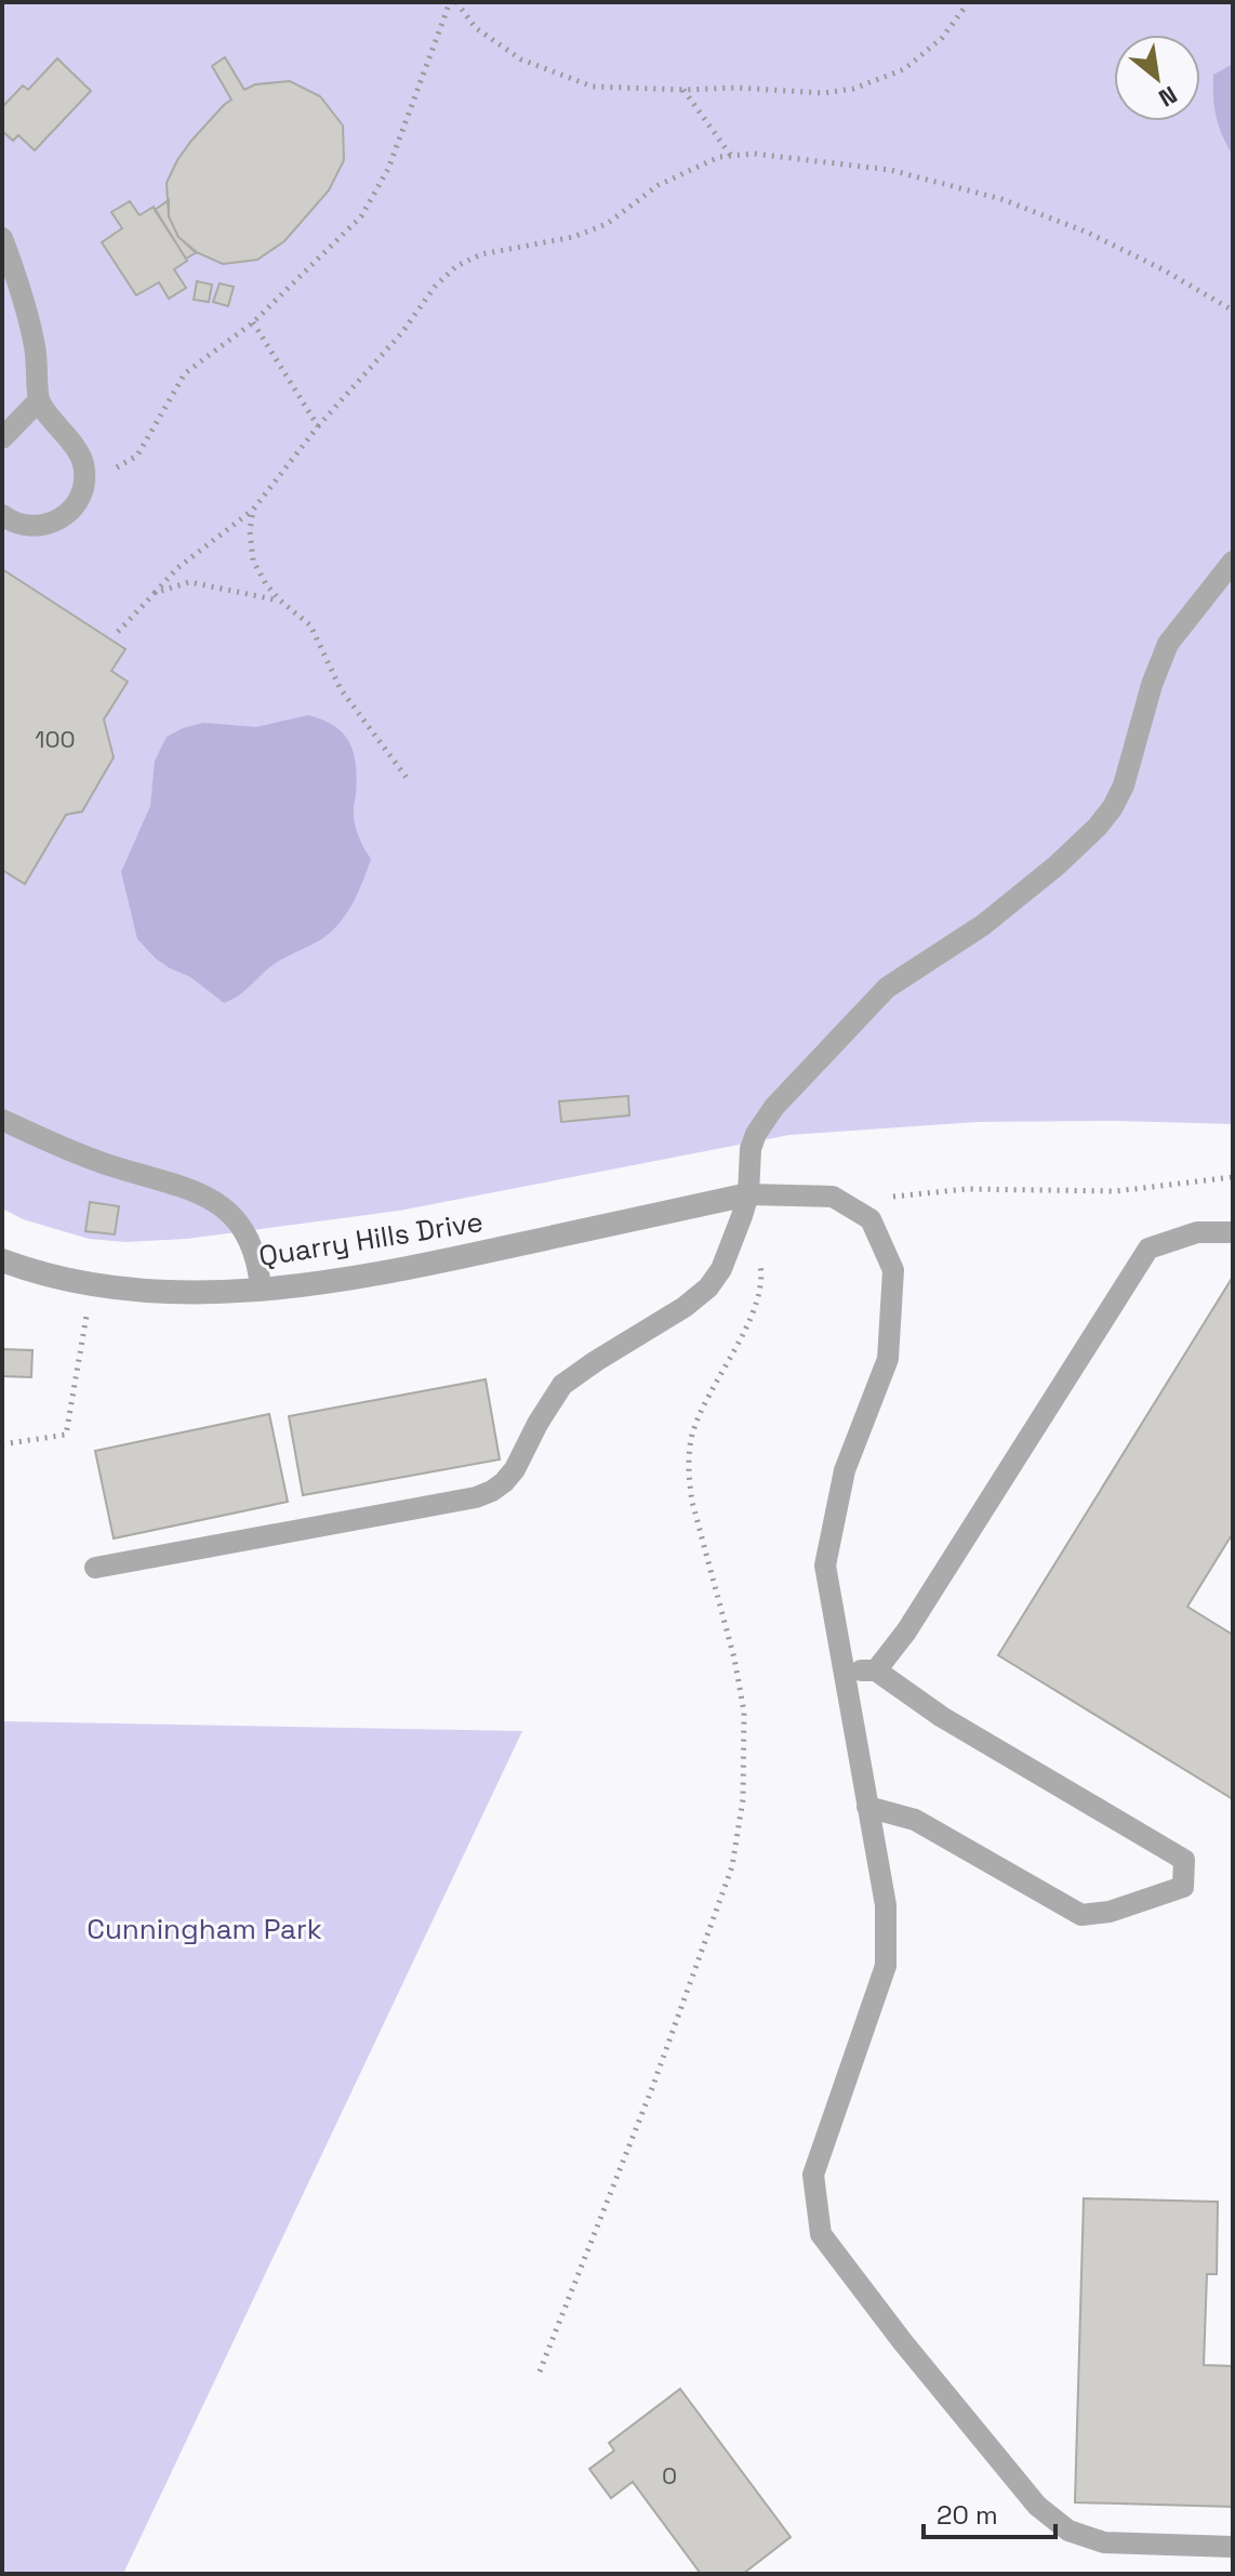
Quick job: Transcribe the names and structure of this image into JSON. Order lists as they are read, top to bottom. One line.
{"streets":{"street":["Quarry Hills Drive"]},"parks":["Cunningham Park"],"house_numbers":["100","0"],"scale_bar":"20 m","north":"bottom right"}
